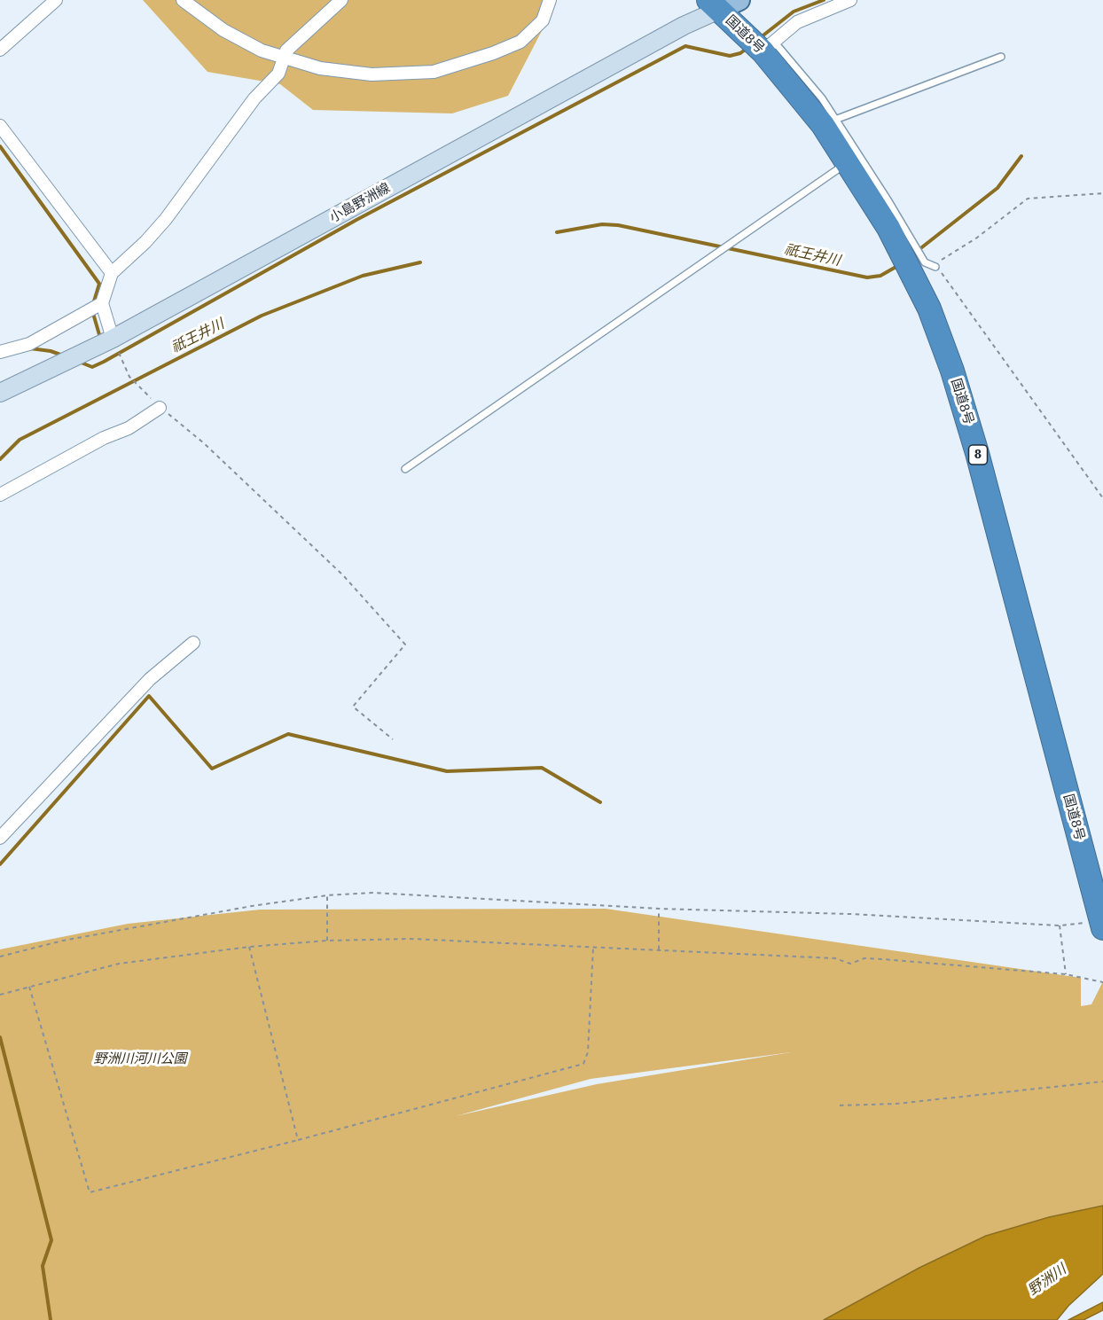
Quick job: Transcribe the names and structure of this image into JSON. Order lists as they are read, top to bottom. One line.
{"streets":{"highway":["国道8号","8"],"main road":["小島野洲線"]},"crossings":[["国道8号","小島野洲線"]],"water":["祇王井川","野洲川"],"parks":["野洲川河川公園"]}
